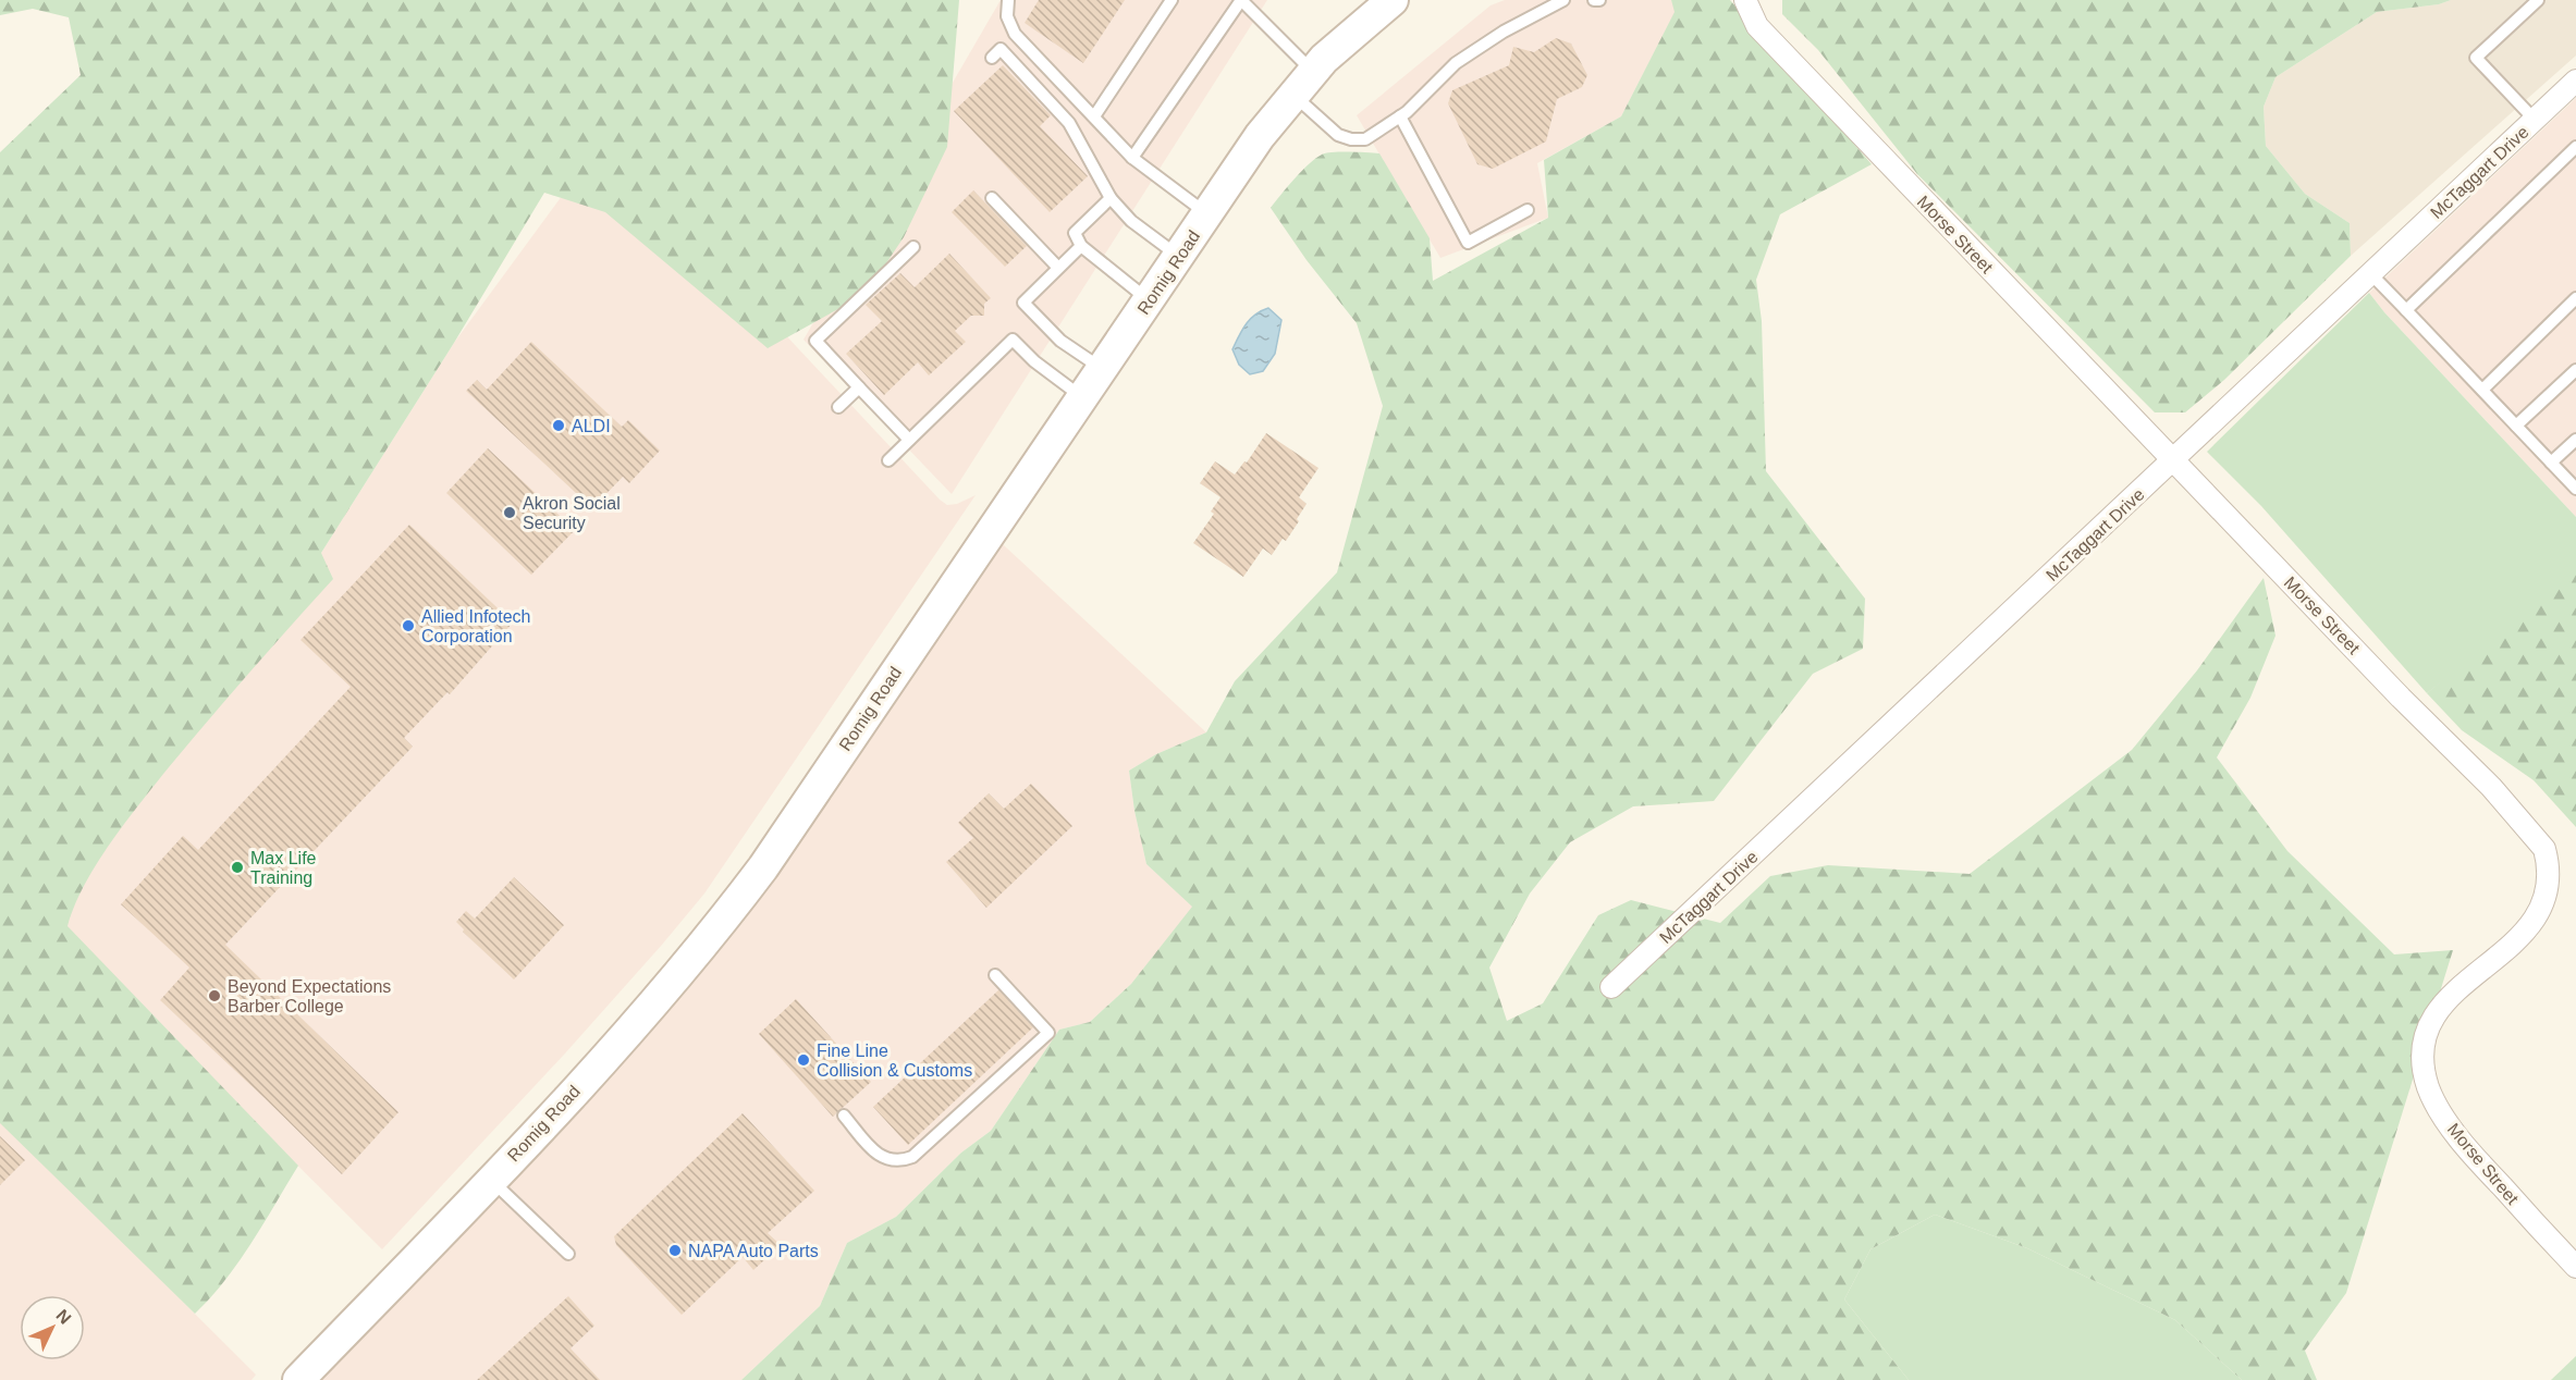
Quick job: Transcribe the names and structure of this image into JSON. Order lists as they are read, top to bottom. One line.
{"streets":{"street":["McTaggart Drive","Morse Street","Romig Road"]},"crossings":[["McTaggart Drive","Morse Street"]],"places":["ALDI","Akron Social Security","Allied Infotech Corporation","Max Life Training","Beyond Expectations Barber College","Fine Line Collision & Customs","NAPA Auto Parts"],"north":"top right"}
